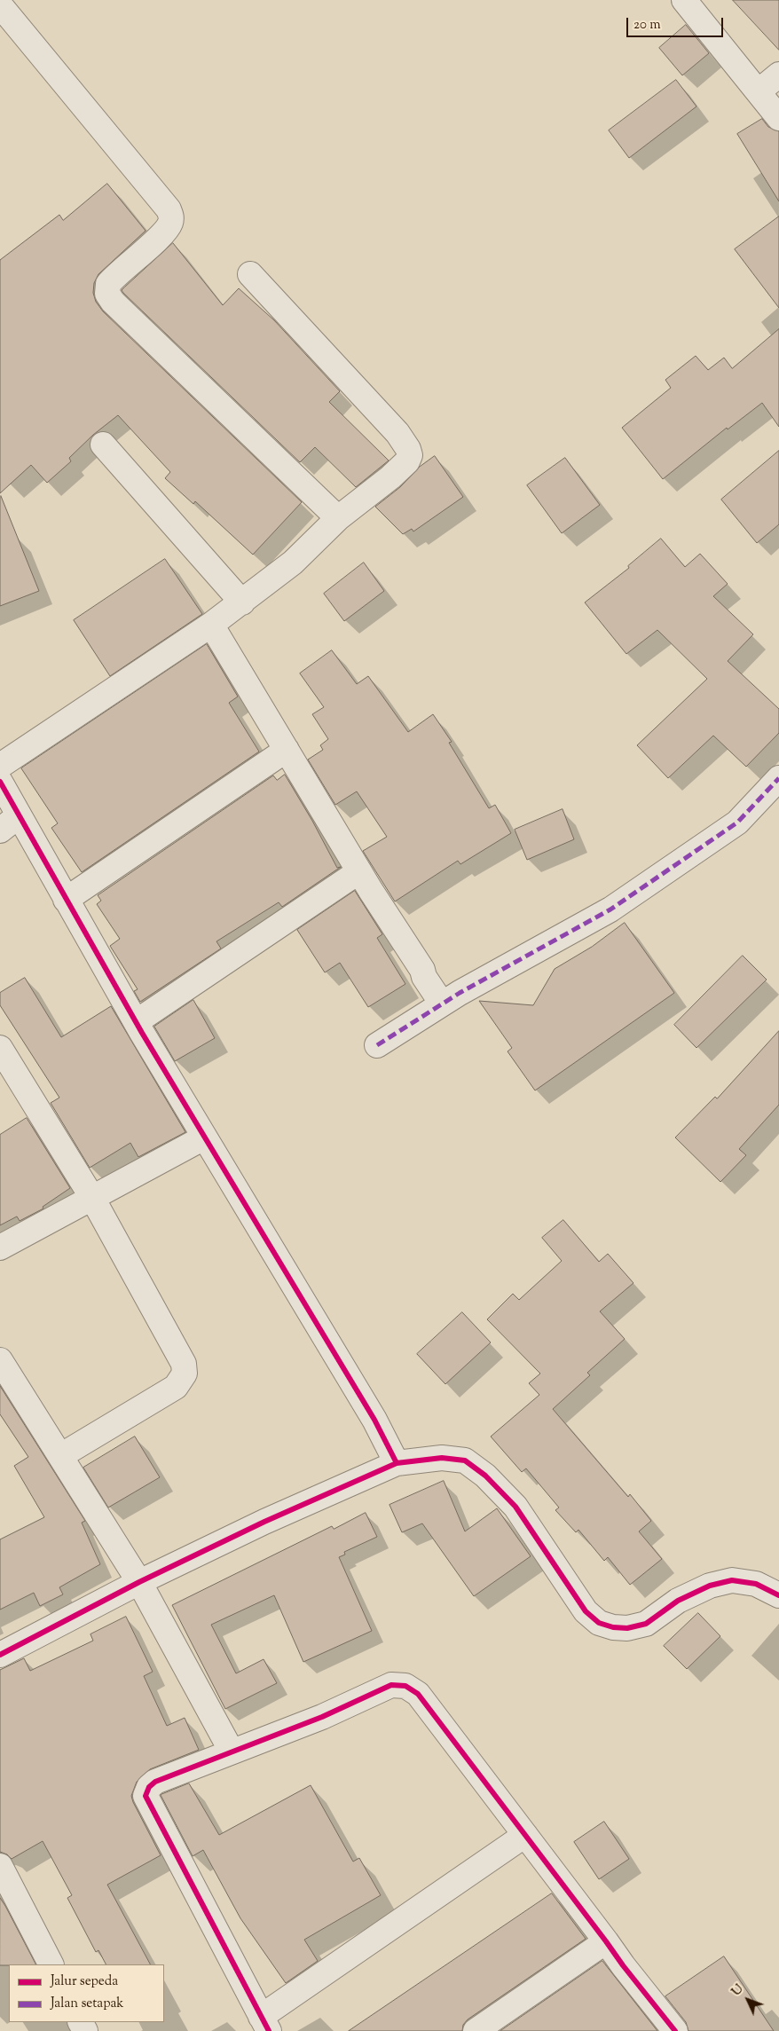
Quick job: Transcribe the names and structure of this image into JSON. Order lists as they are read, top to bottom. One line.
{"legend":["Jalur sepeda","Jalan setapak"],"scale_bar":"20 m","north":"top left"}
